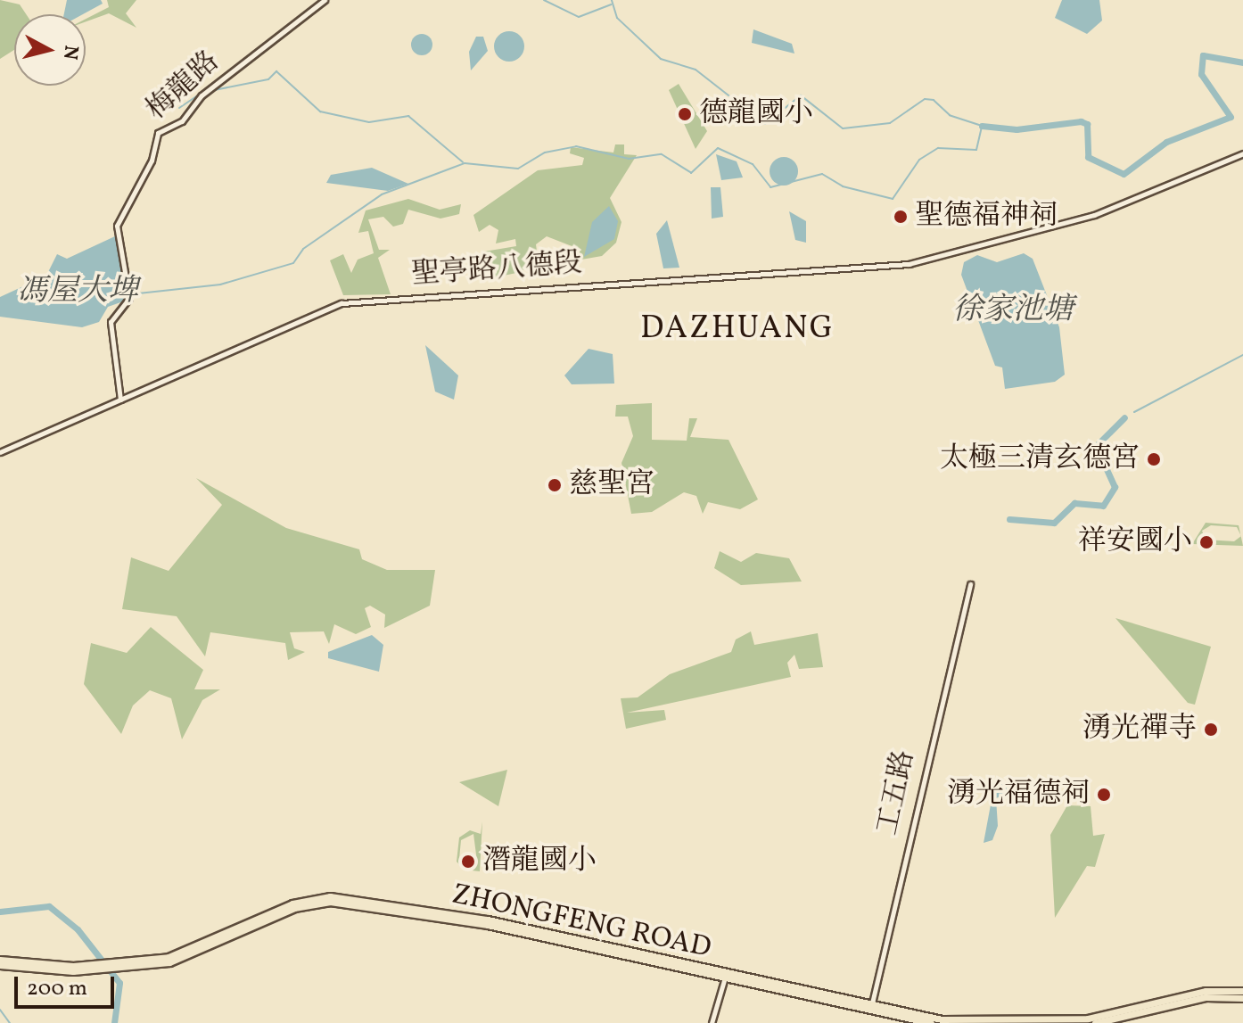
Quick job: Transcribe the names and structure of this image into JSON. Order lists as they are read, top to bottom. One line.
{"streets":{"main road":["ZHONGFENG ROAD"],"street":["梅龍路","聖亭路八德段","工五路"]},"crossings":[["梅龍路","聖亭路八德段"],["工五路","ZHONGFENG ROAD"]],"districts":["DAZHUANG"],"water":["馮屋大埤","徐家池塘"],"places":["德龍國小","聖德福神祠","太極三清玄德宮","慈聖宮","祥安國小","湧光禪寺","湧光福德祠","潛龍國小"],"scale_bar":"200 m","north":"right"}
